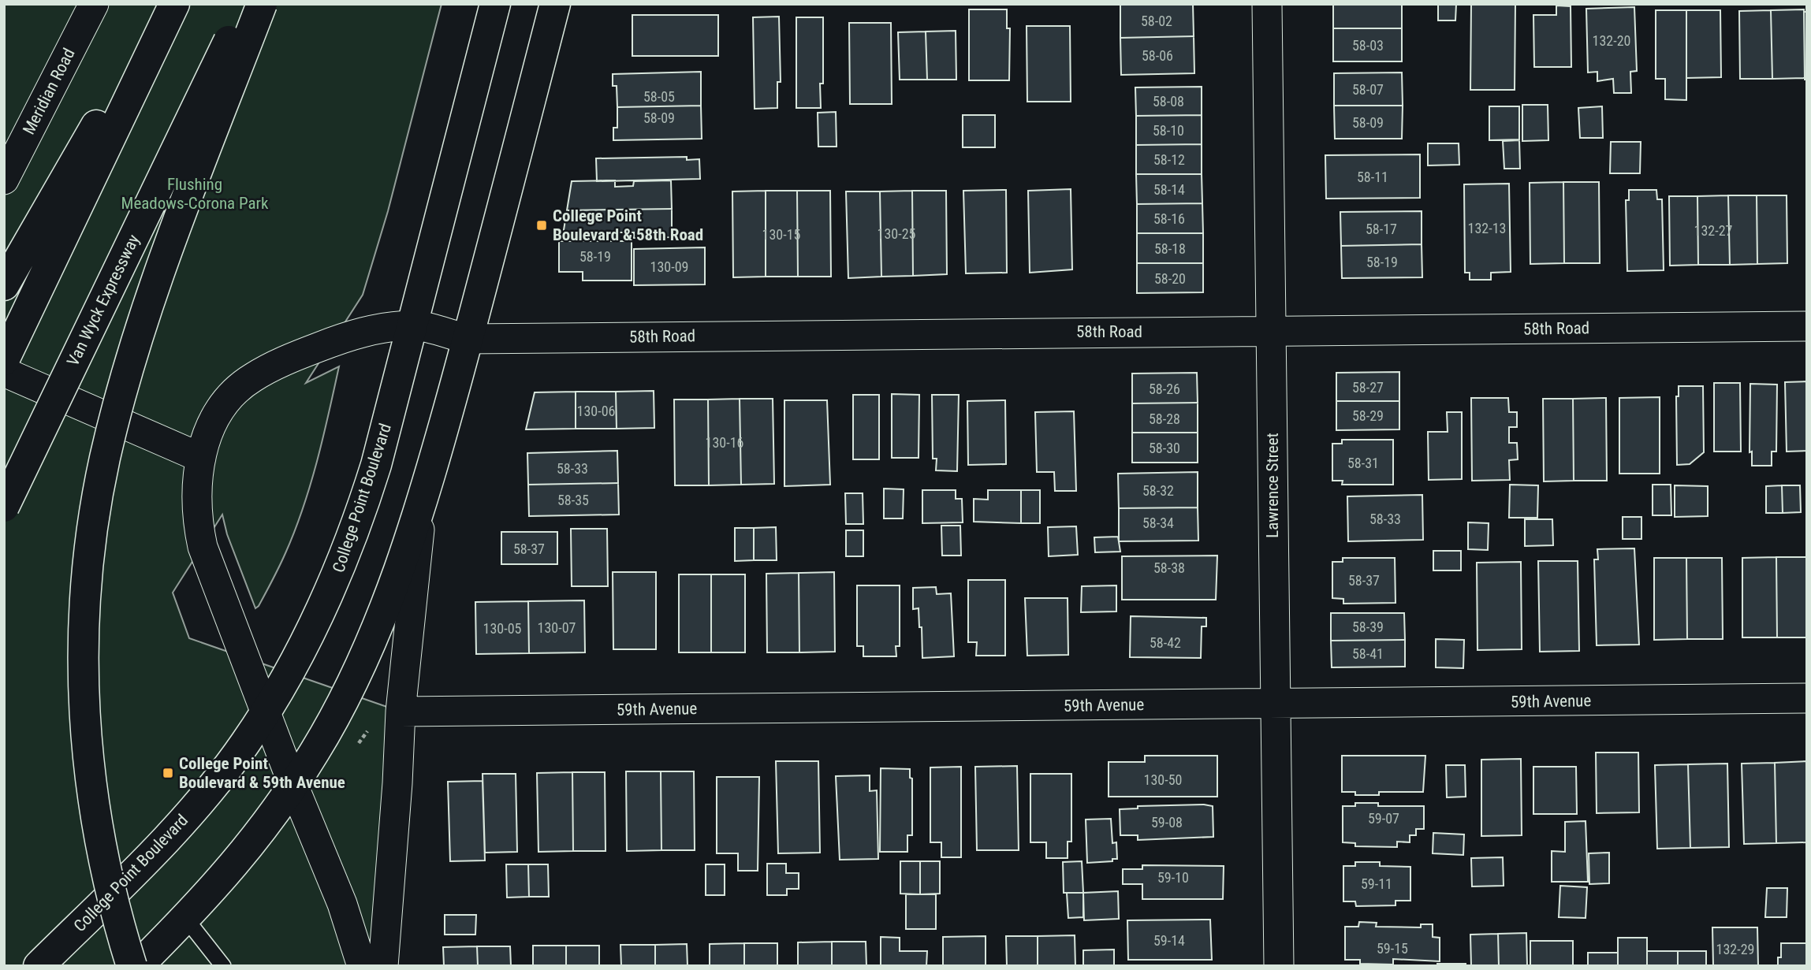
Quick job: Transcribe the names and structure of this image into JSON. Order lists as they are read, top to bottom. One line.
{"streets":{"main road":["Van Wyck Expressway","College Point Boulevard"],"street":["Meridian Road","58th Road","Lawrence Street","59th Avenue"]},"crossings":[["58th Road","Lawrence Street"],["58th Road","College Point Boulevard"],["Lawrence Street","59th Avenue"]],"parks":["Flushing Meadows-Corona Park"],"places":{"transit":["College Point Boulevard & 58th Road","College Point Boulevard & 59th Avenue"]},"house_numbers":["58-02","132-20","58-03","58-06","58-07","58-05","58-08","58-09","58-09","58-10","58-12","58-11","58-14","58-16","132-13","58-17","132-27","130-25","130-15","58-18","58-19","58-19","130-09","58-20","58-27","58-26","130-06","58-29","58-28","130-16","58-30","58-31","58-33","58-32","58-35","58-33","58-34","58-37","58-38","58-37","58-39","130-07","130-05","58-42","58-41","130-50","59-07","59-08","59-10","59-11","59-14","59-15","132-29"]}
